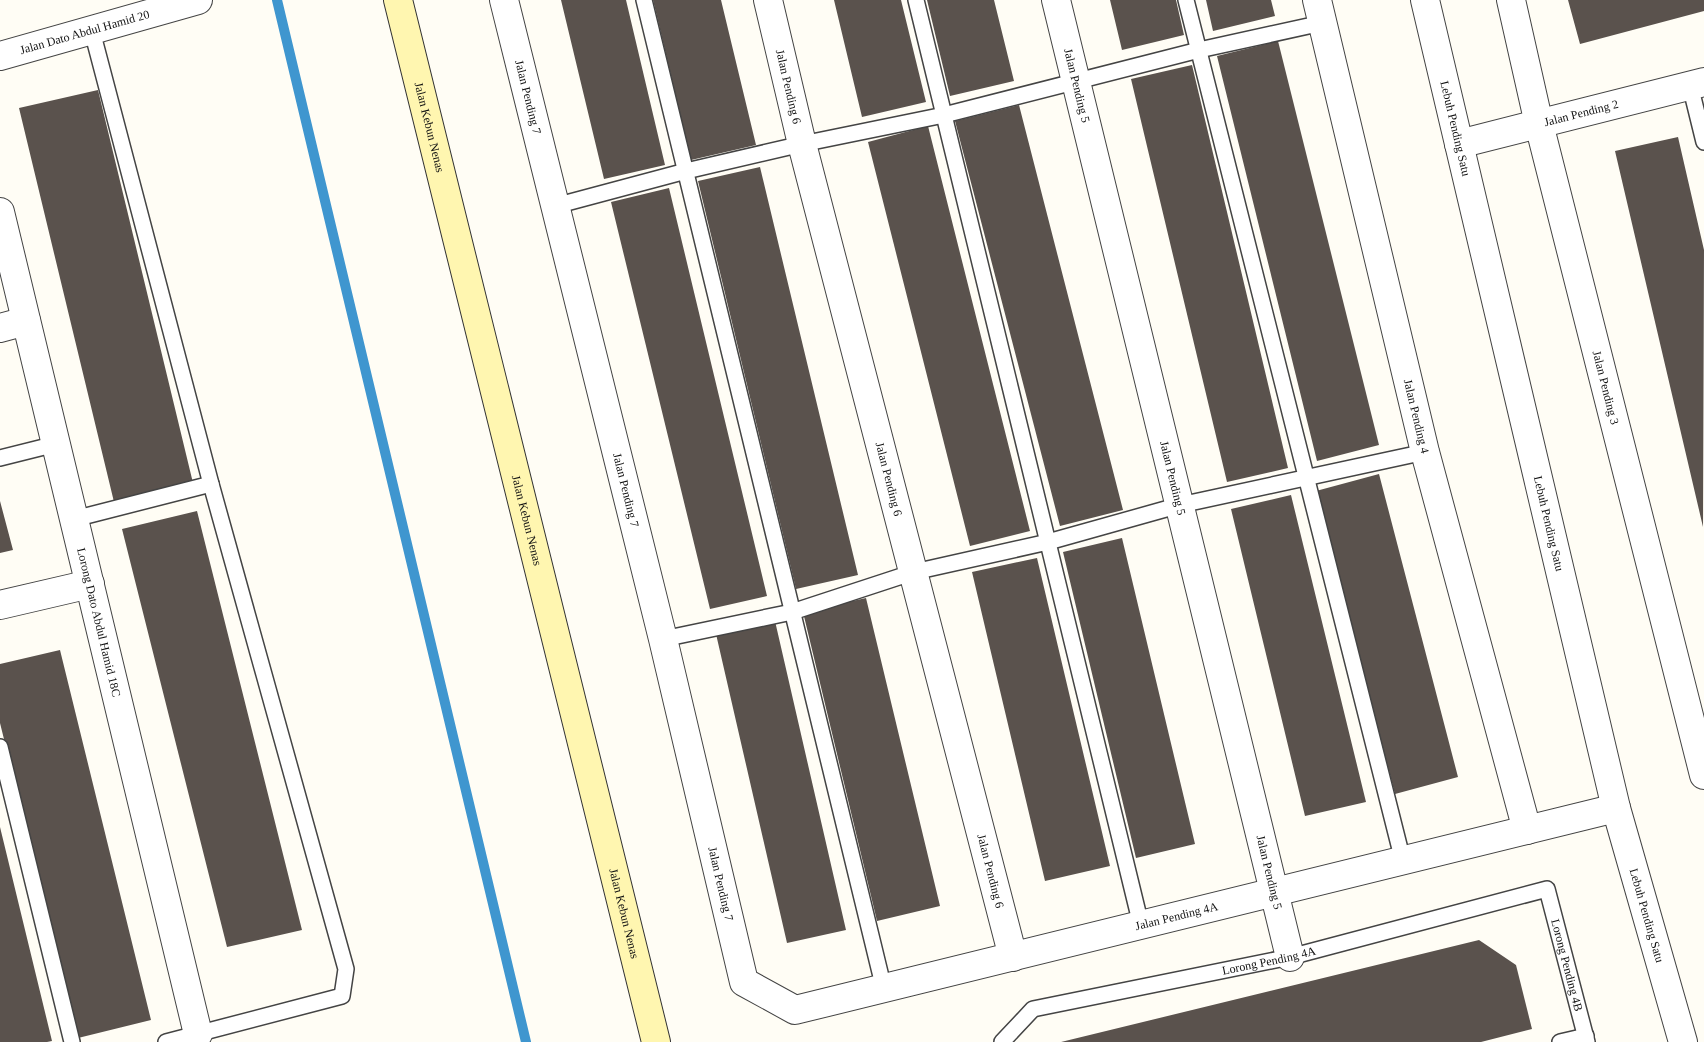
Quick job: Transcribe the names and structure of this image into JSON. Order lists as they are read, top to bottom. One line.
{"streets":{"street":["Jalan Dato Abdul Hamid 20","Jalan Pending 5","Jalan Pending 6","Jalan Pending 7","Jalan Pending 2","Jalan Kebun Nenas","Lebuh Pending Satu","Jalan Pending 3","Jalan Pending 4","Lorong Dato Abdul Hamid 18C","Jalan Pending 4A"],"lane":["Lorong Pending 4A","Lorong Pending 4B"]},"crossings":[["Jalan Pending 5","Jalan Pending 4A"],["Jalan Pending 5","Lorong Pending 4A"],["Jalan Pending 6","Jalan Pending 4A"],["Jalan Pending 7","Jalan Pending 4A"],["Jalan Pending 2","Lebuh Pending Satu"],["Jalan Pending 2","Jalan Pending 3"],["Lebuh Pending Satu","Jalan Pending 4A"],["Jalan Pending 4","Jalan Pending 4A"],["Lorong Pending 4A","Lorong Pending 4B"]]}
